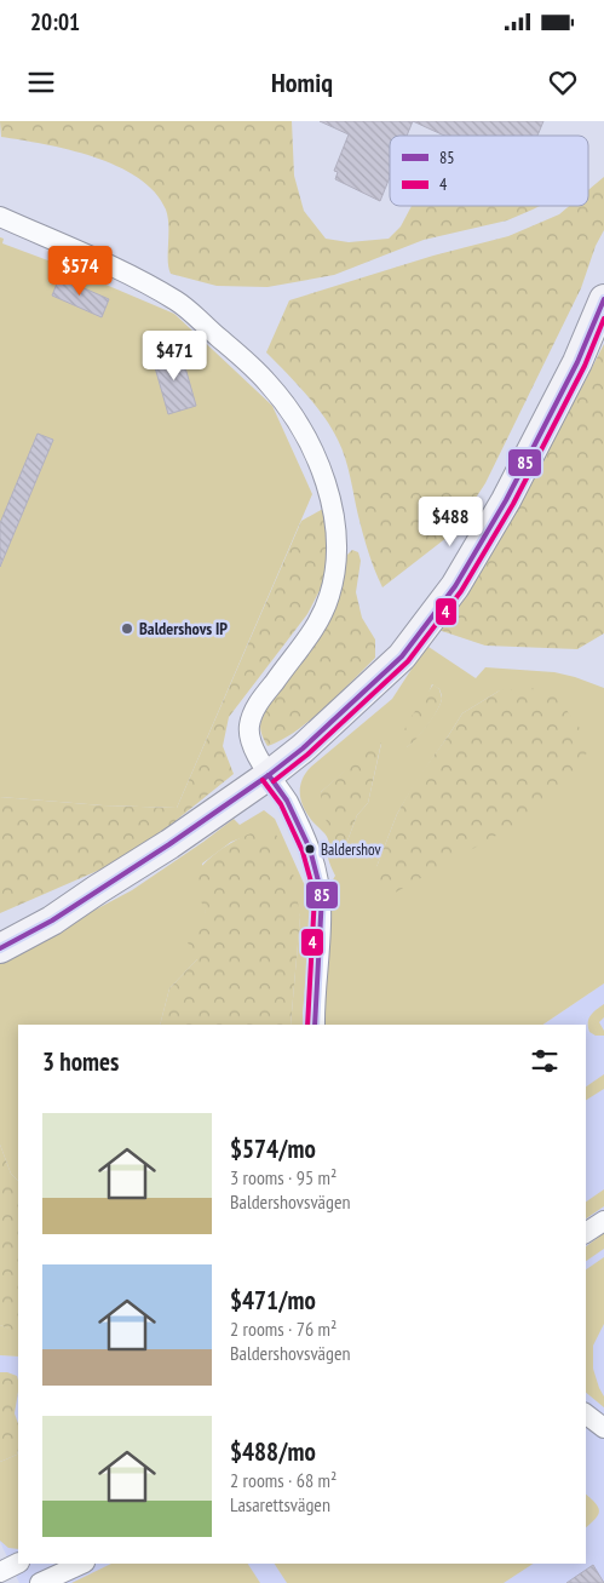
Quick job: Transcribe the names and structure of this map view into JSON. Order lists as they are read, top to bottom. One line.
{"places":["Baldershovs IP","Baldershov"],"lines":["transit line 85","transit line 4"],"legend":["85","4"],"page":{"status":"20:01","header":"Homiq","price":["$574","$471","$488"],"heading":"3 homes","list":[{"name":"$574/mo","note":"3 rooms · 95 m² · Baldershovsvägen"},{"name":"$471/mo","note":"2 rooms · 76 m² · Baldershovsvägen"},{"name":"$488/mo","note":"2 rooms · 68 m² · Lasarettsvägen"}]}}
